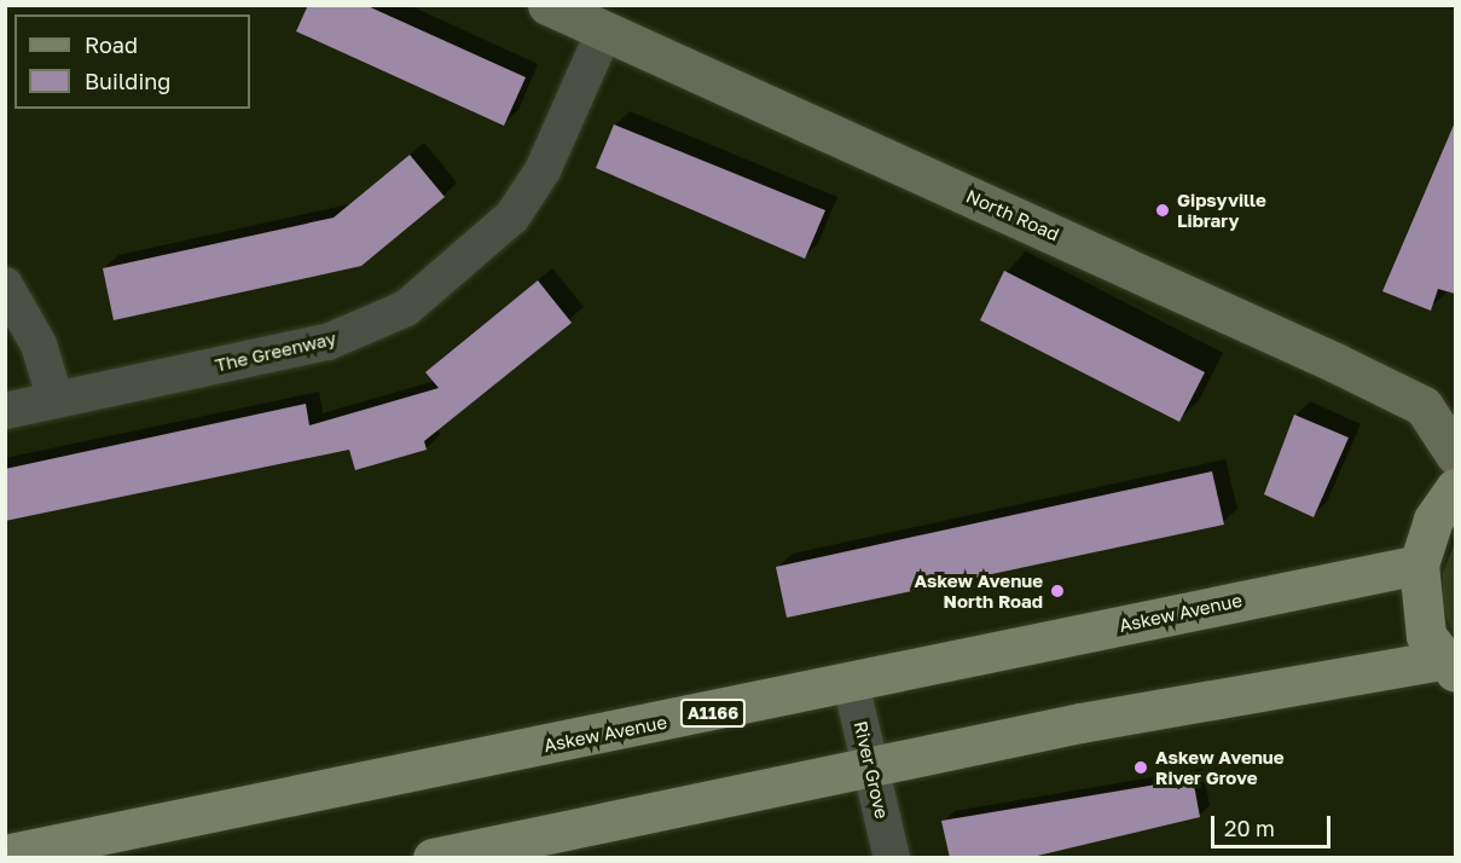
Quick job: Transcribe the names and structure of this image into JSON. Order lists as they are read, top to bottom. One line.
{"streets":{"main road":["Askew Avenue","A1166"],"street":["North Road","The Greenway","River Grove"]},"crossings":[["North Road","The Greenway"],["Askew Avenue","River Grove"]],"places":["Gipsyville Library","Askew Avenue North Road","Askew Avenue River Grove"],"legend":["Road","Building"],"scale_bar":"20 m"}
